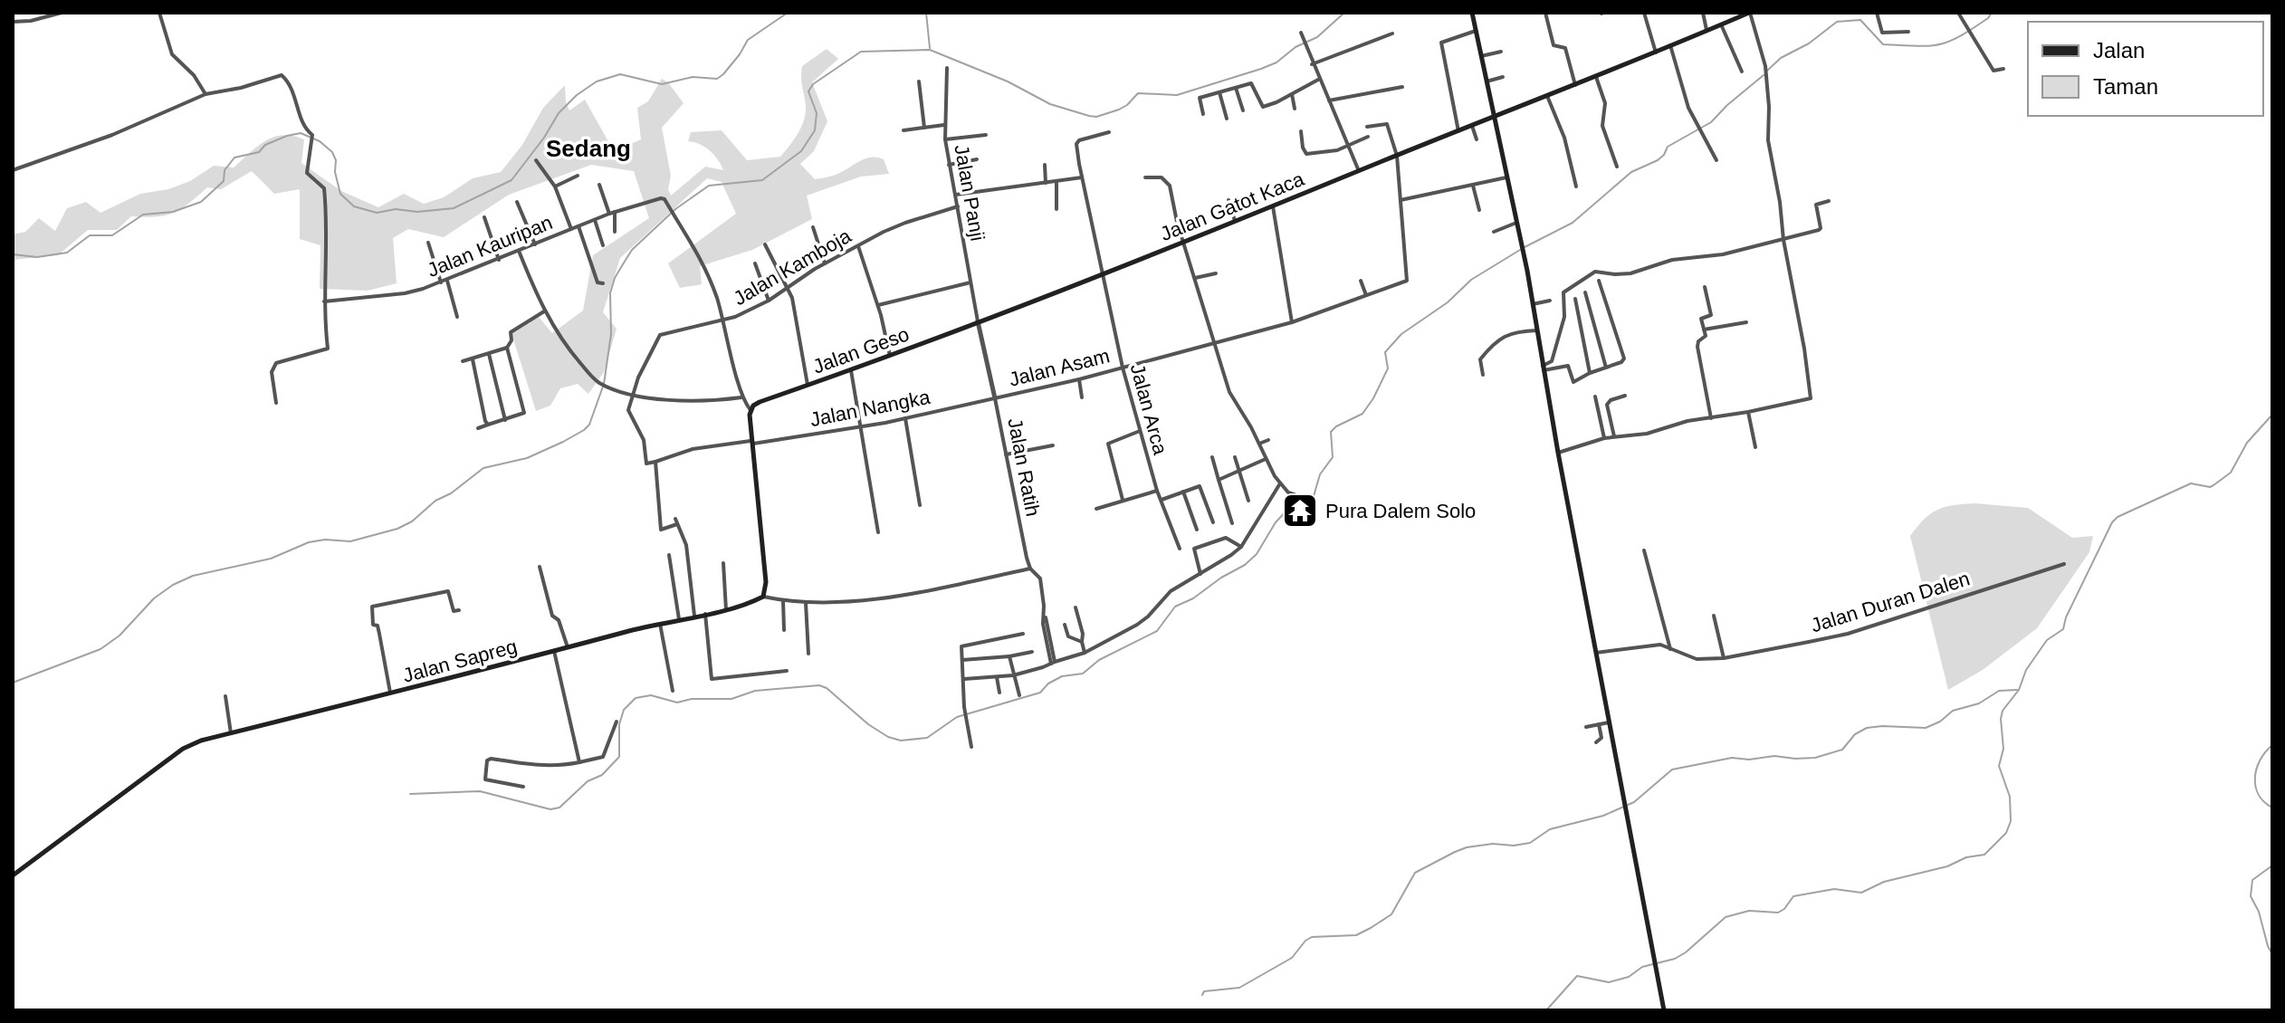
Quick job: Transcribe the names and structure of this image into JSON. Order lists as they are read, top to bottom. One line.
{"streets":{"main road":["Jalan Gatot Kaca","Jalan Geso","Jalan Sapreg"],"street":["Jalan Panji","Jalan Kauripan","Jalan Kamboja","Jalan Asam","Jalan Nangka","Jalan Arca","Jalan Ratih","Jalan Duran Dalen"]},"crossings":[["Jalan Panji","Jalan Gatot Kaca"],["Jalan Panji","Jalan Kamboja"],["Jalan Panji","Jalan Geso"],["Jalan Panji","Jalan Ratih"],["Jalan Gatot Kaca","Jalan Geso"],["Jalan Gatot Kaca","Jalan Arca"],["Jalan Gatot Kaca","Jalan Ratih"],["Jalan Kauripan","Jalan Kamboja"],["Jalan Geso","Jalan Ratih"],["Jalan Asam","Jalan Nangka"],["Jalan Asam","Jalan Arca"],["Jalan Asam","Jalan Ratih"],["Jalan Nangka","Jalan Ratih"]],"districts":["Sedang"],"places":{"temple":["Pura Dalem Solo"]},"legend":["Jalan","Taman"]}
